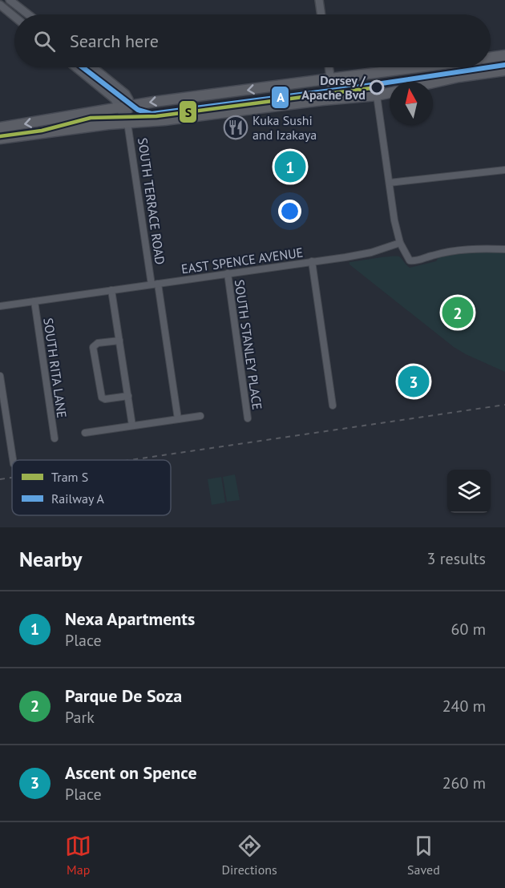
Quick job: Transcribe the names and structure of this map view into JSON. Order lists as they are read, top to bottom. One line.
{"streets":{"street":["SOUTH TERRACE ROAD","EAST SPENCE AVENUE","SOUTH STANLEY PLACE","SOUTH RITA LANE"]},"crossings":[["SOUTH TERRACE ROAD","EAST SPENCE AVENUE"],["EAST SPENCE AVENUE","SOUTH STANLEY PLACE"],["EAST SPENCE AVENUE","SOUTH RITA LANE"]],"places":{"other":["Dorsey / Apache Bvd"],"restaurant":["Kuka Sushi and Izakaya"]},"lines":["rail line A","tram line S"],"legend":["Tram S","Railway A"],"north":"top","page":{"search":"Search here","pins":["1","2","3"],"heading":["Nearby","3 results"],"list":[{"mark":"1","name":"Nexa Apartments","note":"Place","value":"60 m"},{"mark":"2","name":"Parque De Soza","note":"Park","value":"240 m"},{"mark":"3","name":"Ascent on Spence","note":"Place","value":"260 m"}],"nav":["Map","Directions","Saved"]}}
